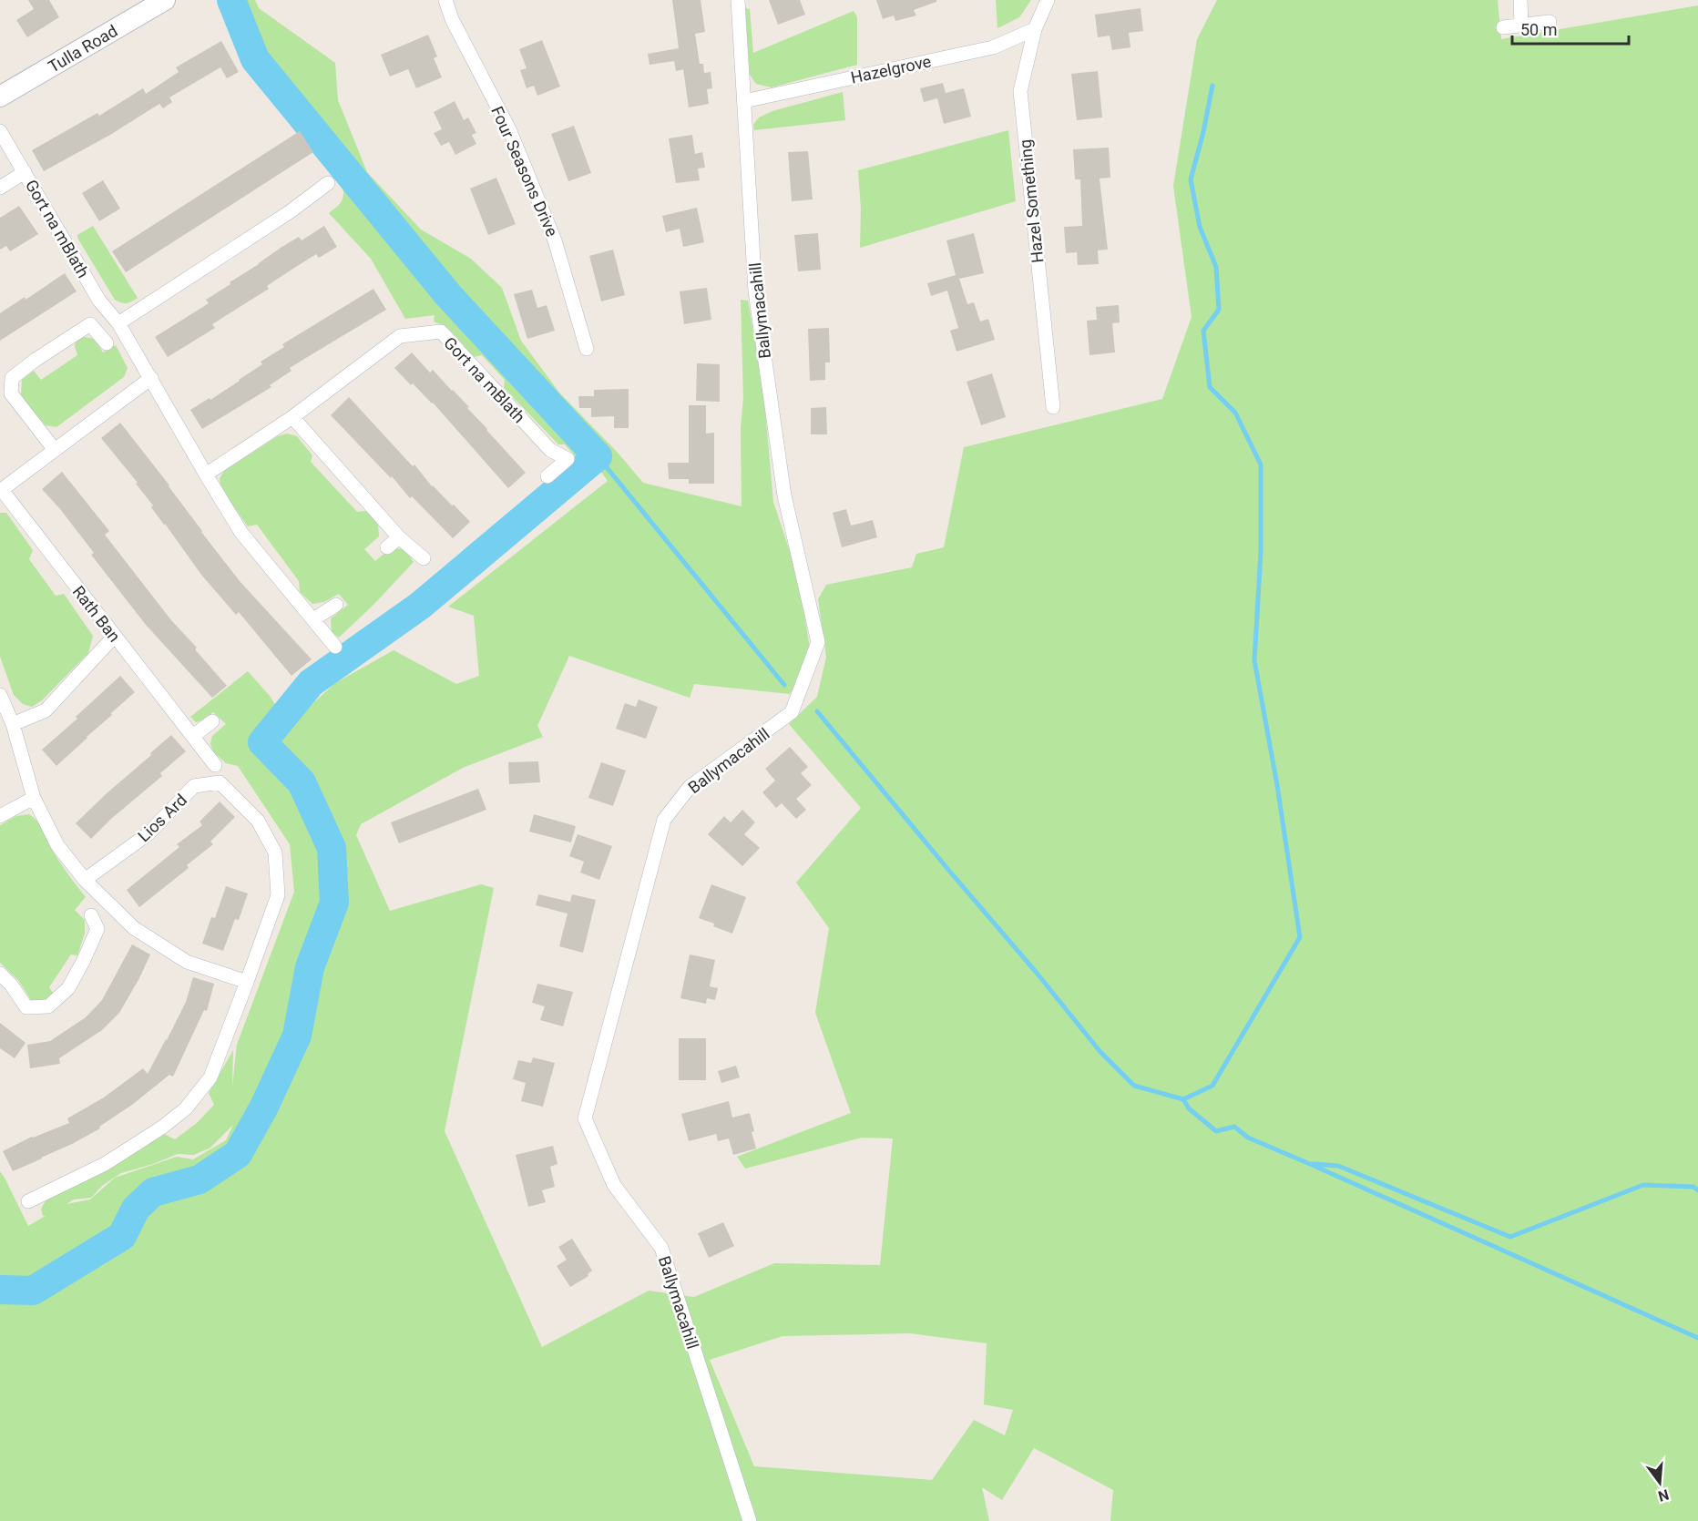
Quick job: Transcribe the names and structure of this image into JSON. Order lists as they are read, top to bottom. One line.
{"streets":{"main road":["Tulla Road"],"street":["Hazelgrove","Four Seasons Drive","Hazel Something","Gort na mBlath","Ballymacahill","Rath Ban","Lios Ard"]},"crossings":[["Hazelgrove","Hazel Something"],["Hazelgrove","Ballymacahill"]],"scale_bar":"50 m","north":"bottom"}
